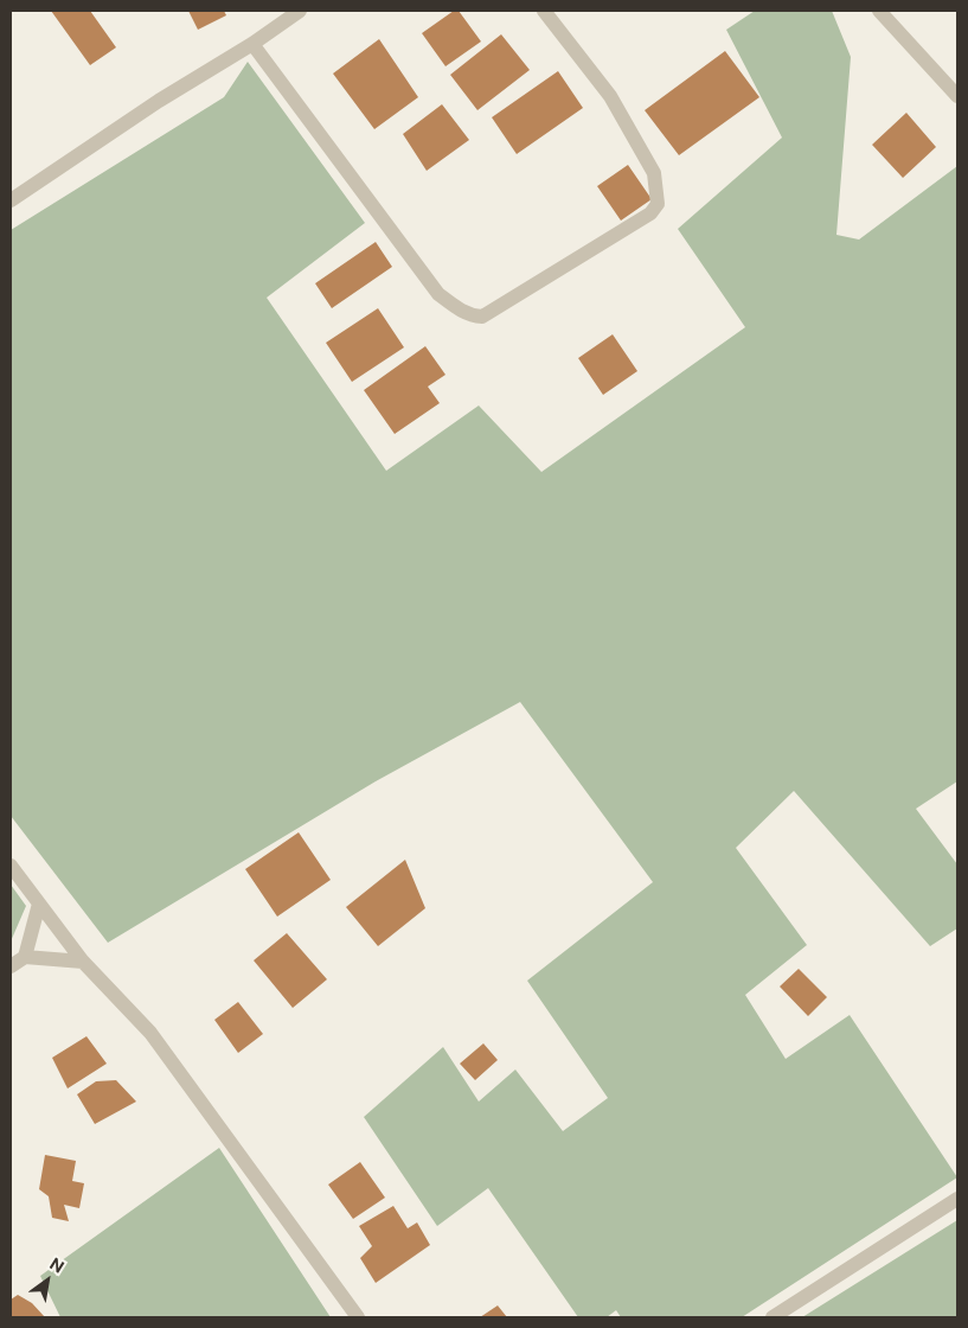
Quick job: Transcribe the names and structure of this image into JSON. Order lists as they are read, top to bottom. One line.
{"north":"top right"}
